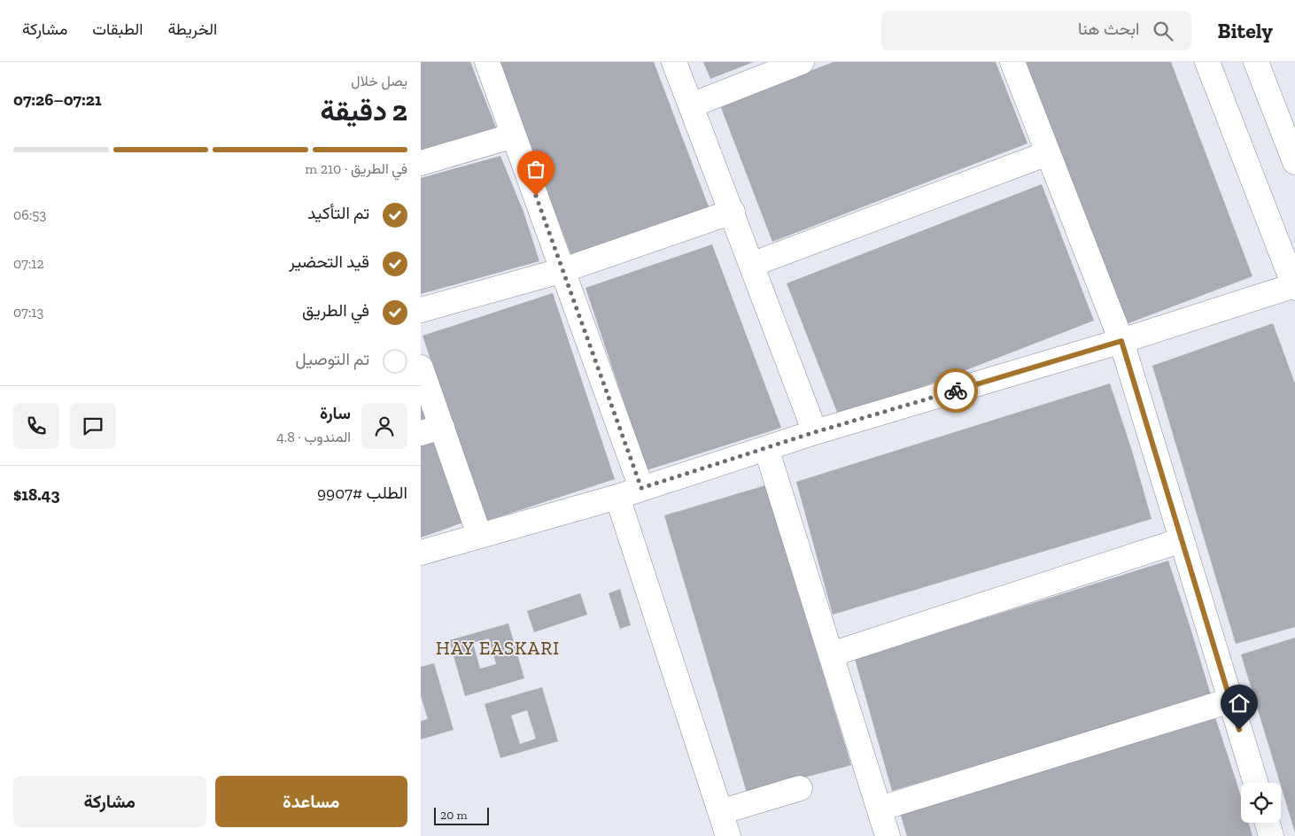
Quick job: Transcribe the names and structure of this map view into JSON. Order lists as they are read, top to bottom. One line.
{"districts":["HAY EASKARI"],"scale_bar":"20 m","page":{"header":"Bitely","search":"ابحث هنا","nav":["الخريطة","الطبقات","مشاركة"],"heading":["2 دقيقة","يصل خلال","07:21–07:26"],"panel":["سارة","المندوب · 4.8","الطلب #9907","$18.43"],"bar":"في الطريق · 210 m","list":[["تم التأكيد","06:53"],["قيد التحضير","07:12"],["في الطريق","07:13"],"تم التوصيل"],"buttons":["مساعدة","مشاركة"],"scale":"20 m"}}
